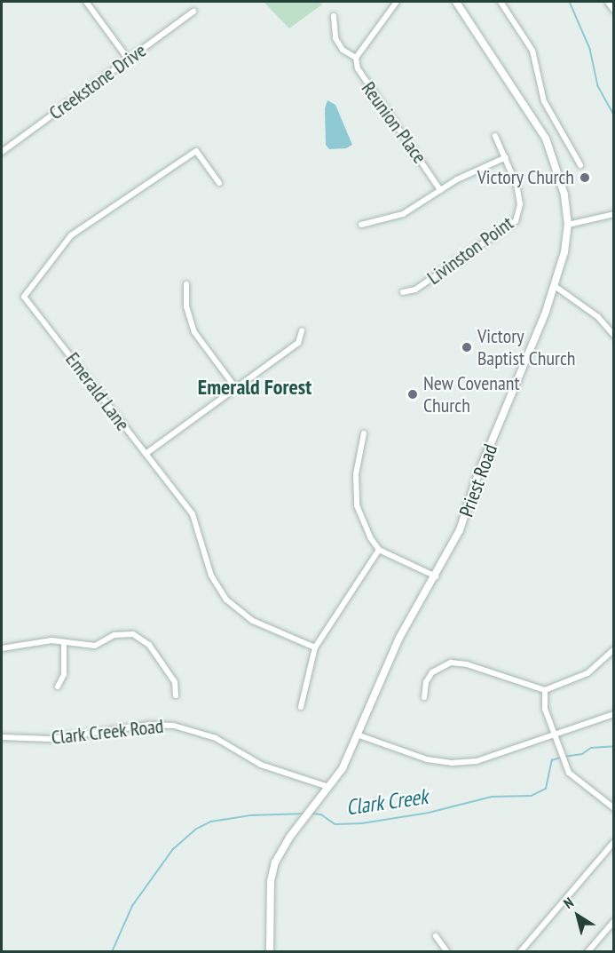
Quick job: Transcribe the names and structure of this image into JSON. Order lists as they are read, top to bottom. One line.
{"streets":{"street":["Creekstone Drive","Reunion Place","Livinston Point","Emerald Lane","Priest Road","Clark Creek Road"]},"crossings":[["Priest Road","Clark Creek Road"]],"districts":["Emerald Forest"],"water":["Clark Creek"],"places":["Victory Church","Victory Baptist Church","New Covenant Church"],"north":"top left"}
